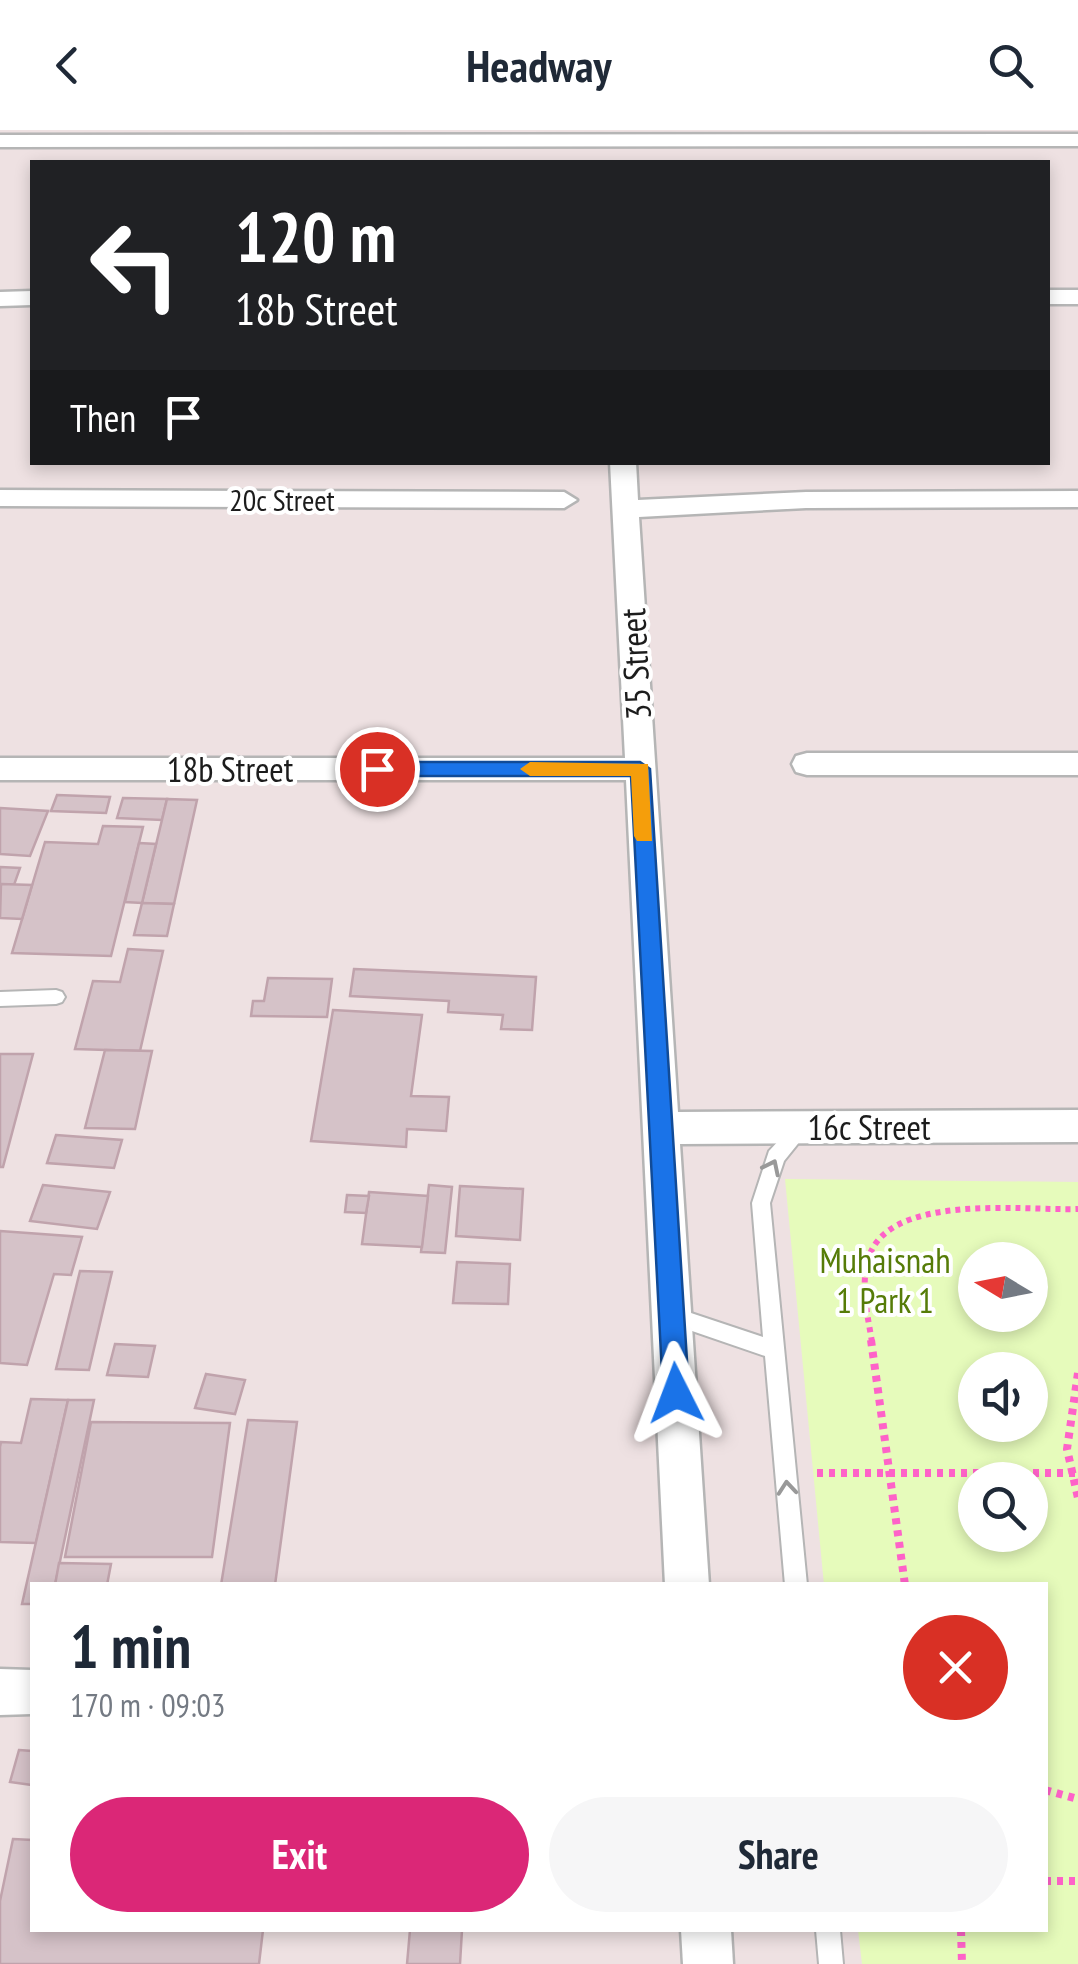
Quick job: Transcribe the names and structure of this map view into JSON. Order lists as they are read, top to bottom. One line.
{"streets":{"street":["20c Street","35 Street","18b Street","16c Street"]},"crossings":[["35 Street","18b Street"],["35 Street","16c Street"]],"parks":["Muhaisnah 1 Park 1"],"north":"left","page":{"header":"Headway","turn":["120 m","18b Street"],"then":"Then","heading":["1 min","170 m · 09:03"],"buttons":["Exit","Share"]}}
